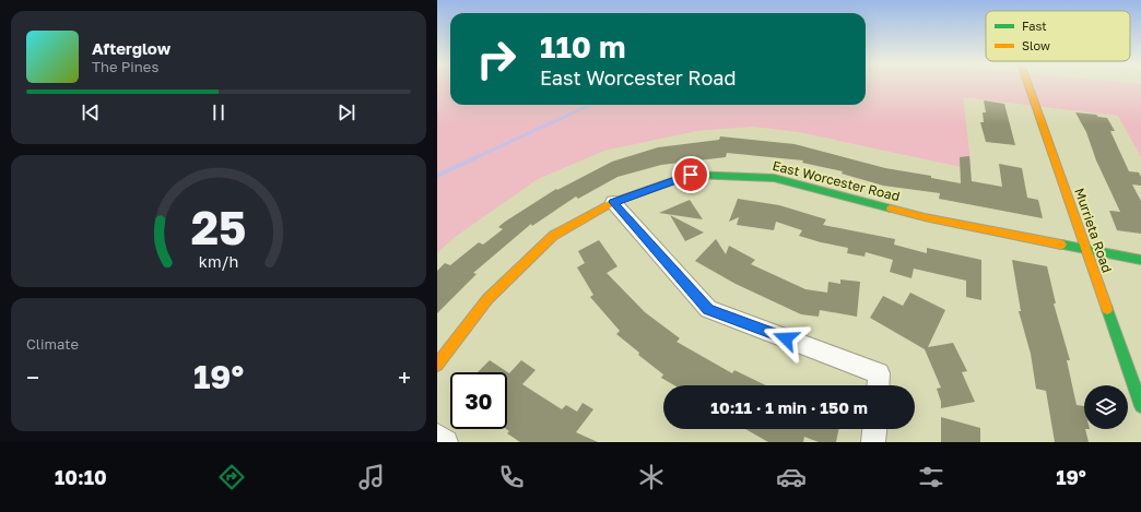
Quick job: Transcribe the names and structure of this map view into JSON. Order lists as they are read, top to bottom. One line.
{"streets":{"street":["East Worcester Road","Murrieta Road"]},"crossings":[["East Worcester Road","Murrieta Road"]],"legend":["Fast","Slow"],"page":{"turn":["110 m","East Worcester Road"],"song":["Afterglow","The Pines"],"tile":"Climate","heat":["−","19°","+"],"limit":"30","trip":"10:11 · 1 min · 150 m","tabs":["10:10","19°"],"gauge":["25","km/h"]}}
